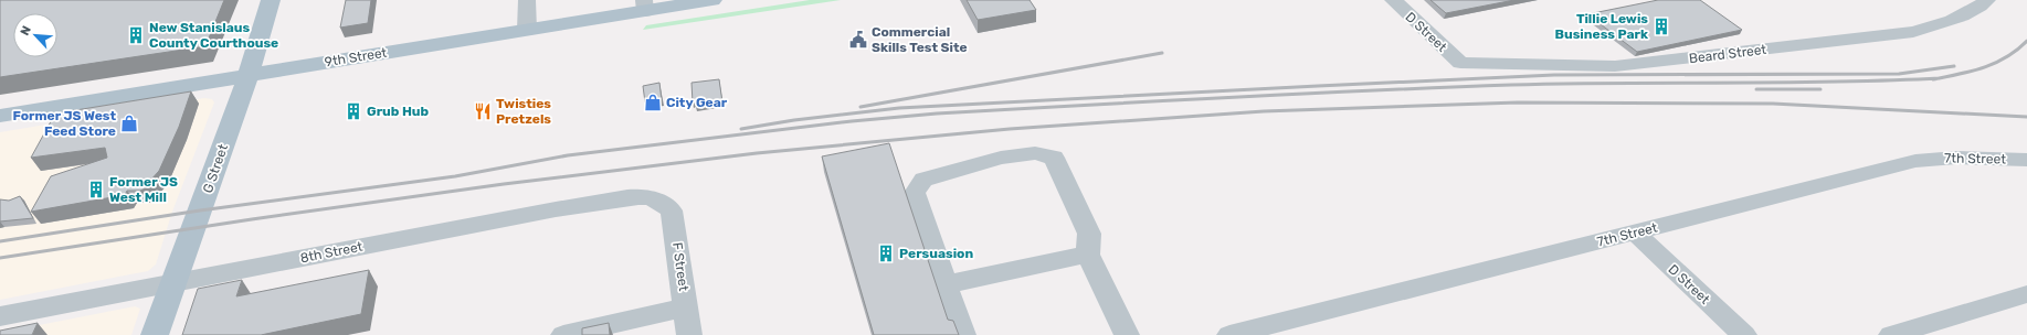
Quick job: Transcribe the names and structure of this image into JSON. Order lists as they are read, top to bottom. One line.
{"streets":{"main road":["9th Street","G Street"],"street":["D Street","Beard Street","7th Street","8th Street","F Street"]},"crossings":[["D Street","Beard Street"],["D Street","7th Street"],["9th Street","G Street"],["G Street","8th Street"],["8th Street","F Street"]],"places":{"building":["Tillie Lewis Business Park","New Stanislaus County Courthouse","Grub Hub","Former JS West Mill","Persuasion"],"public building":["Commercial Skills Test Site"],"shop":["City Gear","Former JS West Feed Store"],"restaurant":["Twisties Pretzels"]},"north":"top left"}
